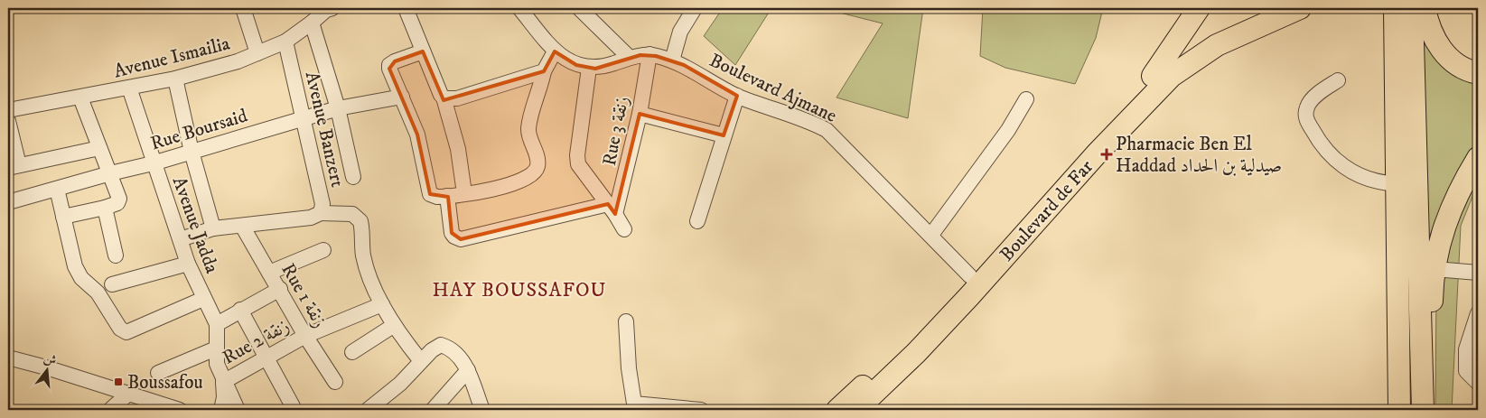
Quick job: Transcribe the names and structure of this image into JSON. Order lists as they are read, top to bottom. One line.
{"streets":{"highway":["Boulevard de Far"],"street":["Avenue Ismailia","Boulevard Ajmane","Rue Boursaid","Avenue Banzert","Rue 3 زنقة","Avenue Jadda","Rue 1 زنقة","Rue 2 زنقة"]},"crossings":[["Avenue Ismailia","Avenue Banzert"],["Avenue Ismailia","Avenue Jadda"],["Boulevard Ajmane","Rue 3 زنقة"],["Boulevard Ajmane","Boulevard de Far"],["Rue Boursaid","Avenue Banzert"],["Rue Boursaid","Avenue Jadda"],["Rue 1 زنقة","Rue 2 زنقة"]],"districts":["HAY BOUSSAFOU"],"places":{"health":["Pharmacie Ben El Haddad صيدلية بن الحداد"],"transit":["Boussafou"]},"north":"top"}
